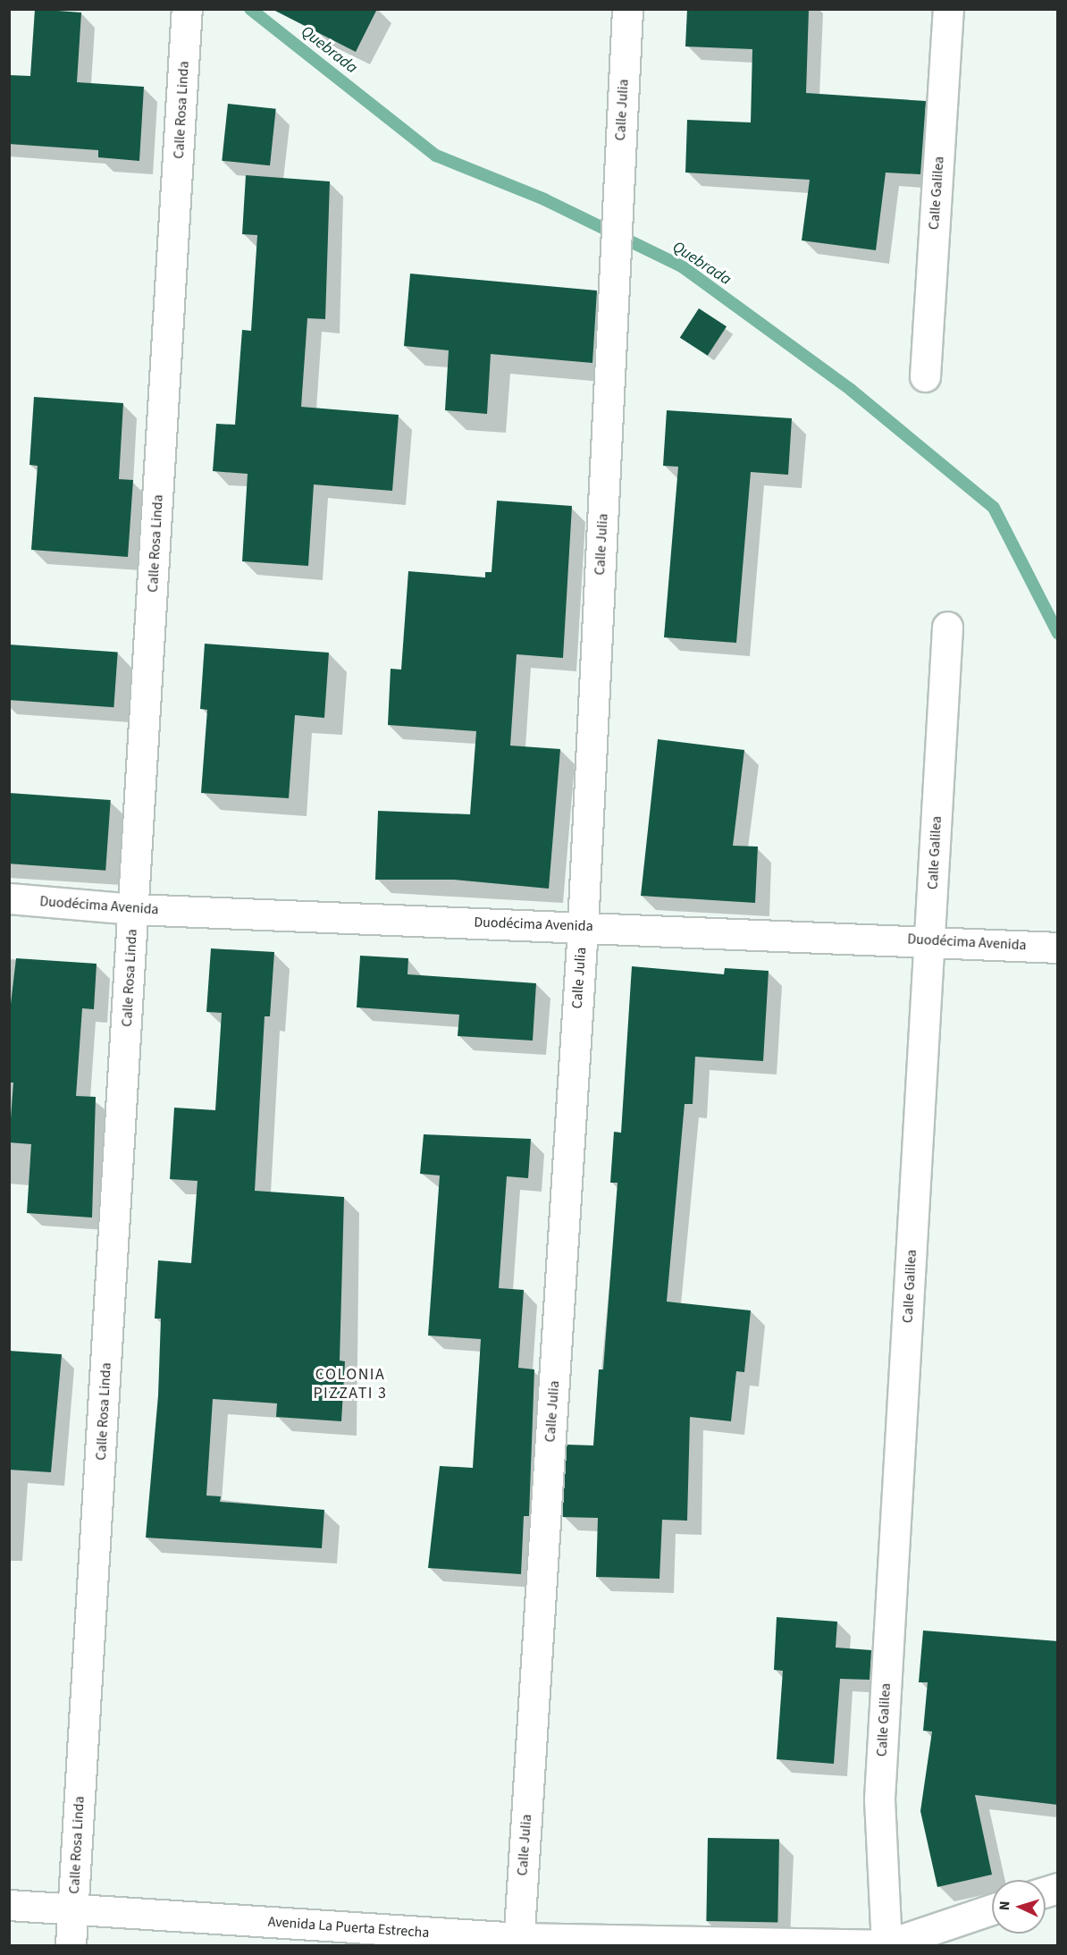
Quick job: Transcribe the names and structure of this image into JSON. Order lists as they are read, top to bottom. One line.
{"streets":{"street":["Calle Rosa Linda","Calle Julia","Calle Galilea","Duodécima Avenida","Avenida La Puerta Estrecha"]},"crossings":[["Calle Rosa Linda","Duodécima Avenida"],["Calle Rosa Linda","Avenida La Puerta Estrecha"],["Calle Julia","Duodécima Avenida"],["Calle Julia","Avenida La Puerta Estrecha"],["Calle Galilea","Duodécima Avenida"],["Calle Galilea","Avenida La Puerta Estrecha"]],"districts":["COLONIA PIZZATI 3"],"water":["Quebrada"],"north":"left"}
